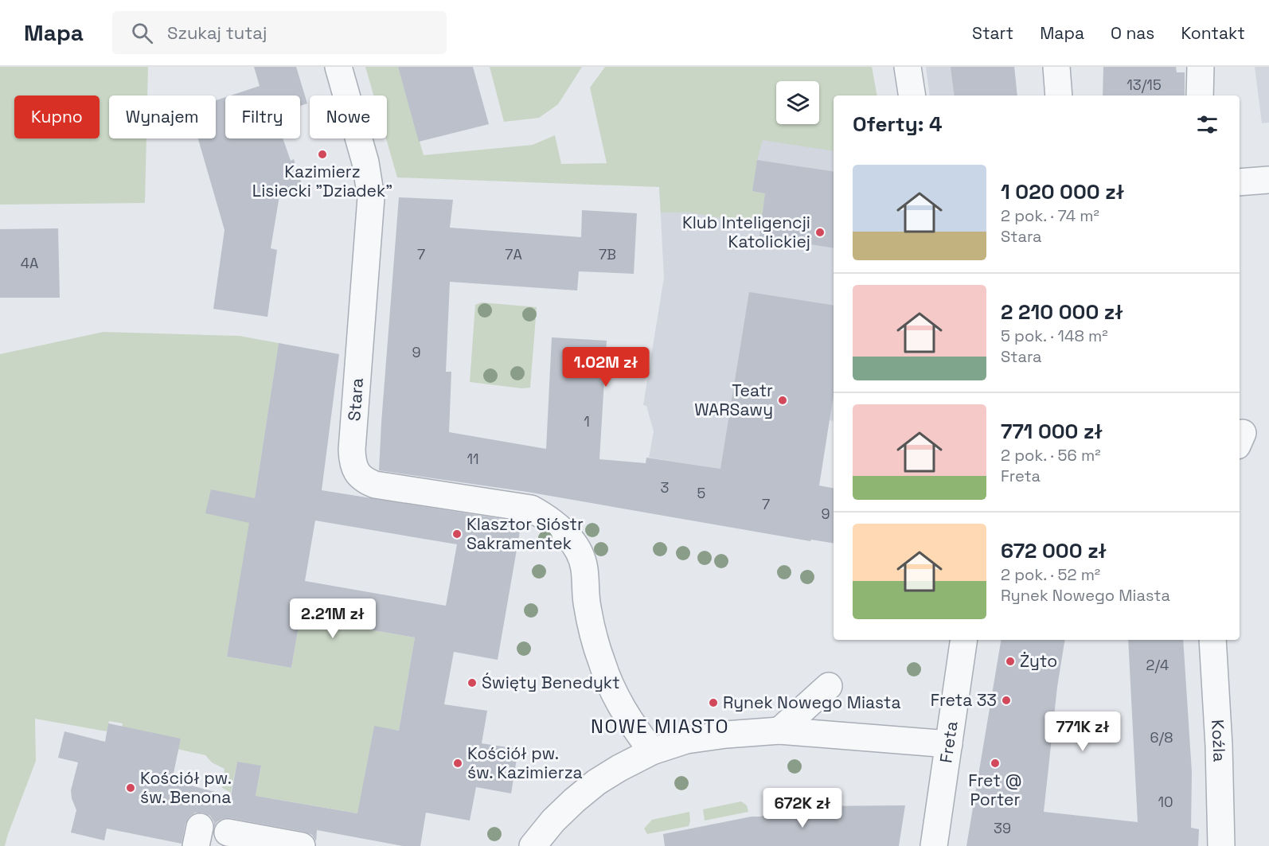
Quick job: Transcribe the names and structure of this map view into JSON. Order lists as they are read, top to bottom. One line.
{"streets":{"street":["Stara","Freta","Koźla"]},"districts":["NOWE MIASTO"],"places":["Kazimierz Lisiecki \"Dziadek\"","Klub Inteligencji Katolickiej","Teatr WARSawy","Klasztor Sióstr Sakramentek","Żyto","Święty Benedykt","Freta 33","Rynek Nowego Miasta","Kościół pw. św. Kazimierza","Fret @ Porter","Kościół pw. św. Benona"],"house_numbers":["13/15","7","7A","7B","4A","9","1","11","3","5","7","9","2/4","6/8","10","39"],"page":{"header":"Mapa","search":"Szukaj tutaj","nav":["Start","Mapa","O nas","Kontakt"],"chip":["Kupno","Wynajem","Filtry","Nowe"],"heading":"Oferty: 4","list":[{"name":"1 020 000 zł","note":"2 pok. · 74 m² · Stara"},{"name":"2 210 000 zł","note":"5 pok. · 148 m² · Stara"},{"name":"771 000 zł","note":"2 pok. · 56 m² · Freta"},{"name":"672 000 zł","note":"2 pok. · 52 m² · Rynek Nowego Miasta"}],"price":["1.02M zł","2.21M zł","771K zł","672K zł"]}}
